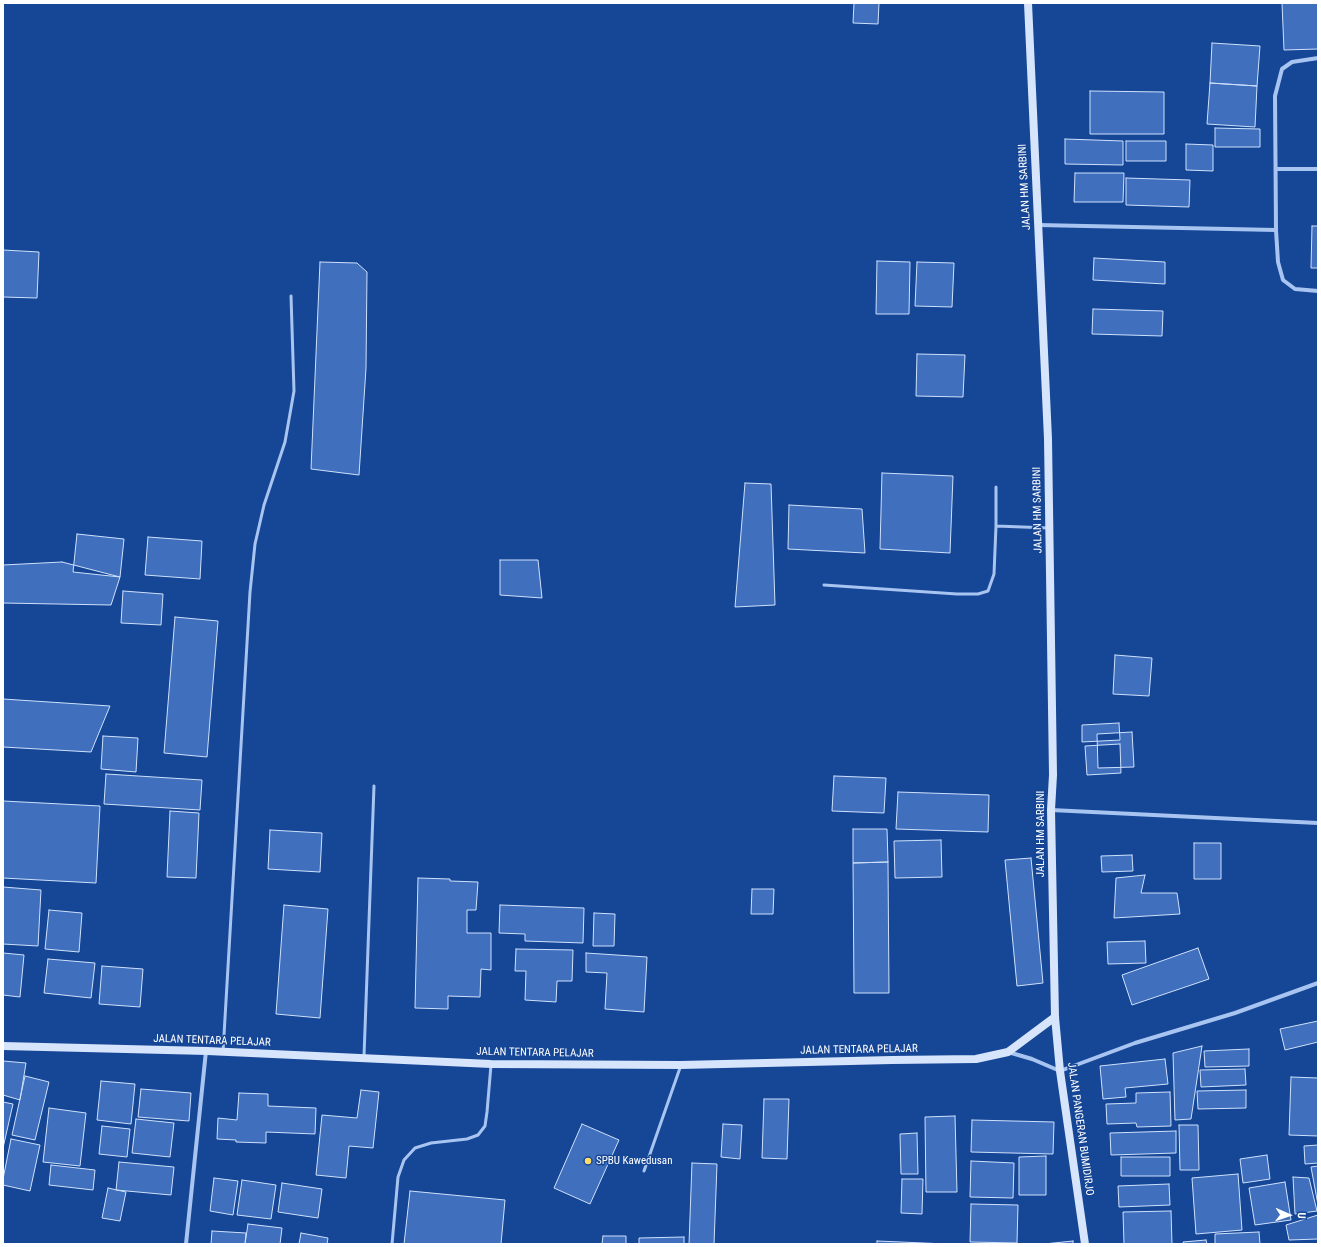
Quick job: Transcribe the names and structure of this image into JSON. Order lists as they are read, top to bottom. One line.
{"streets":{"main road":["JALAN HM SARBINI","JALAN TENTARA PELAJAR","JALAN PANGERAN BUMIDIRJO"]},"crossings":[["JALAN HM SARBINI","JALAN TENTARA PELAJAR"],["JALAN HM SARBINI","JALAN PANGERAN BUMIDIRJO"],["JALAN TENTARA PELAJAR","JALAN PANGERAN BUMIDIRJO"]],"places":["SPBU Kawedusan"],"north":"right"}
